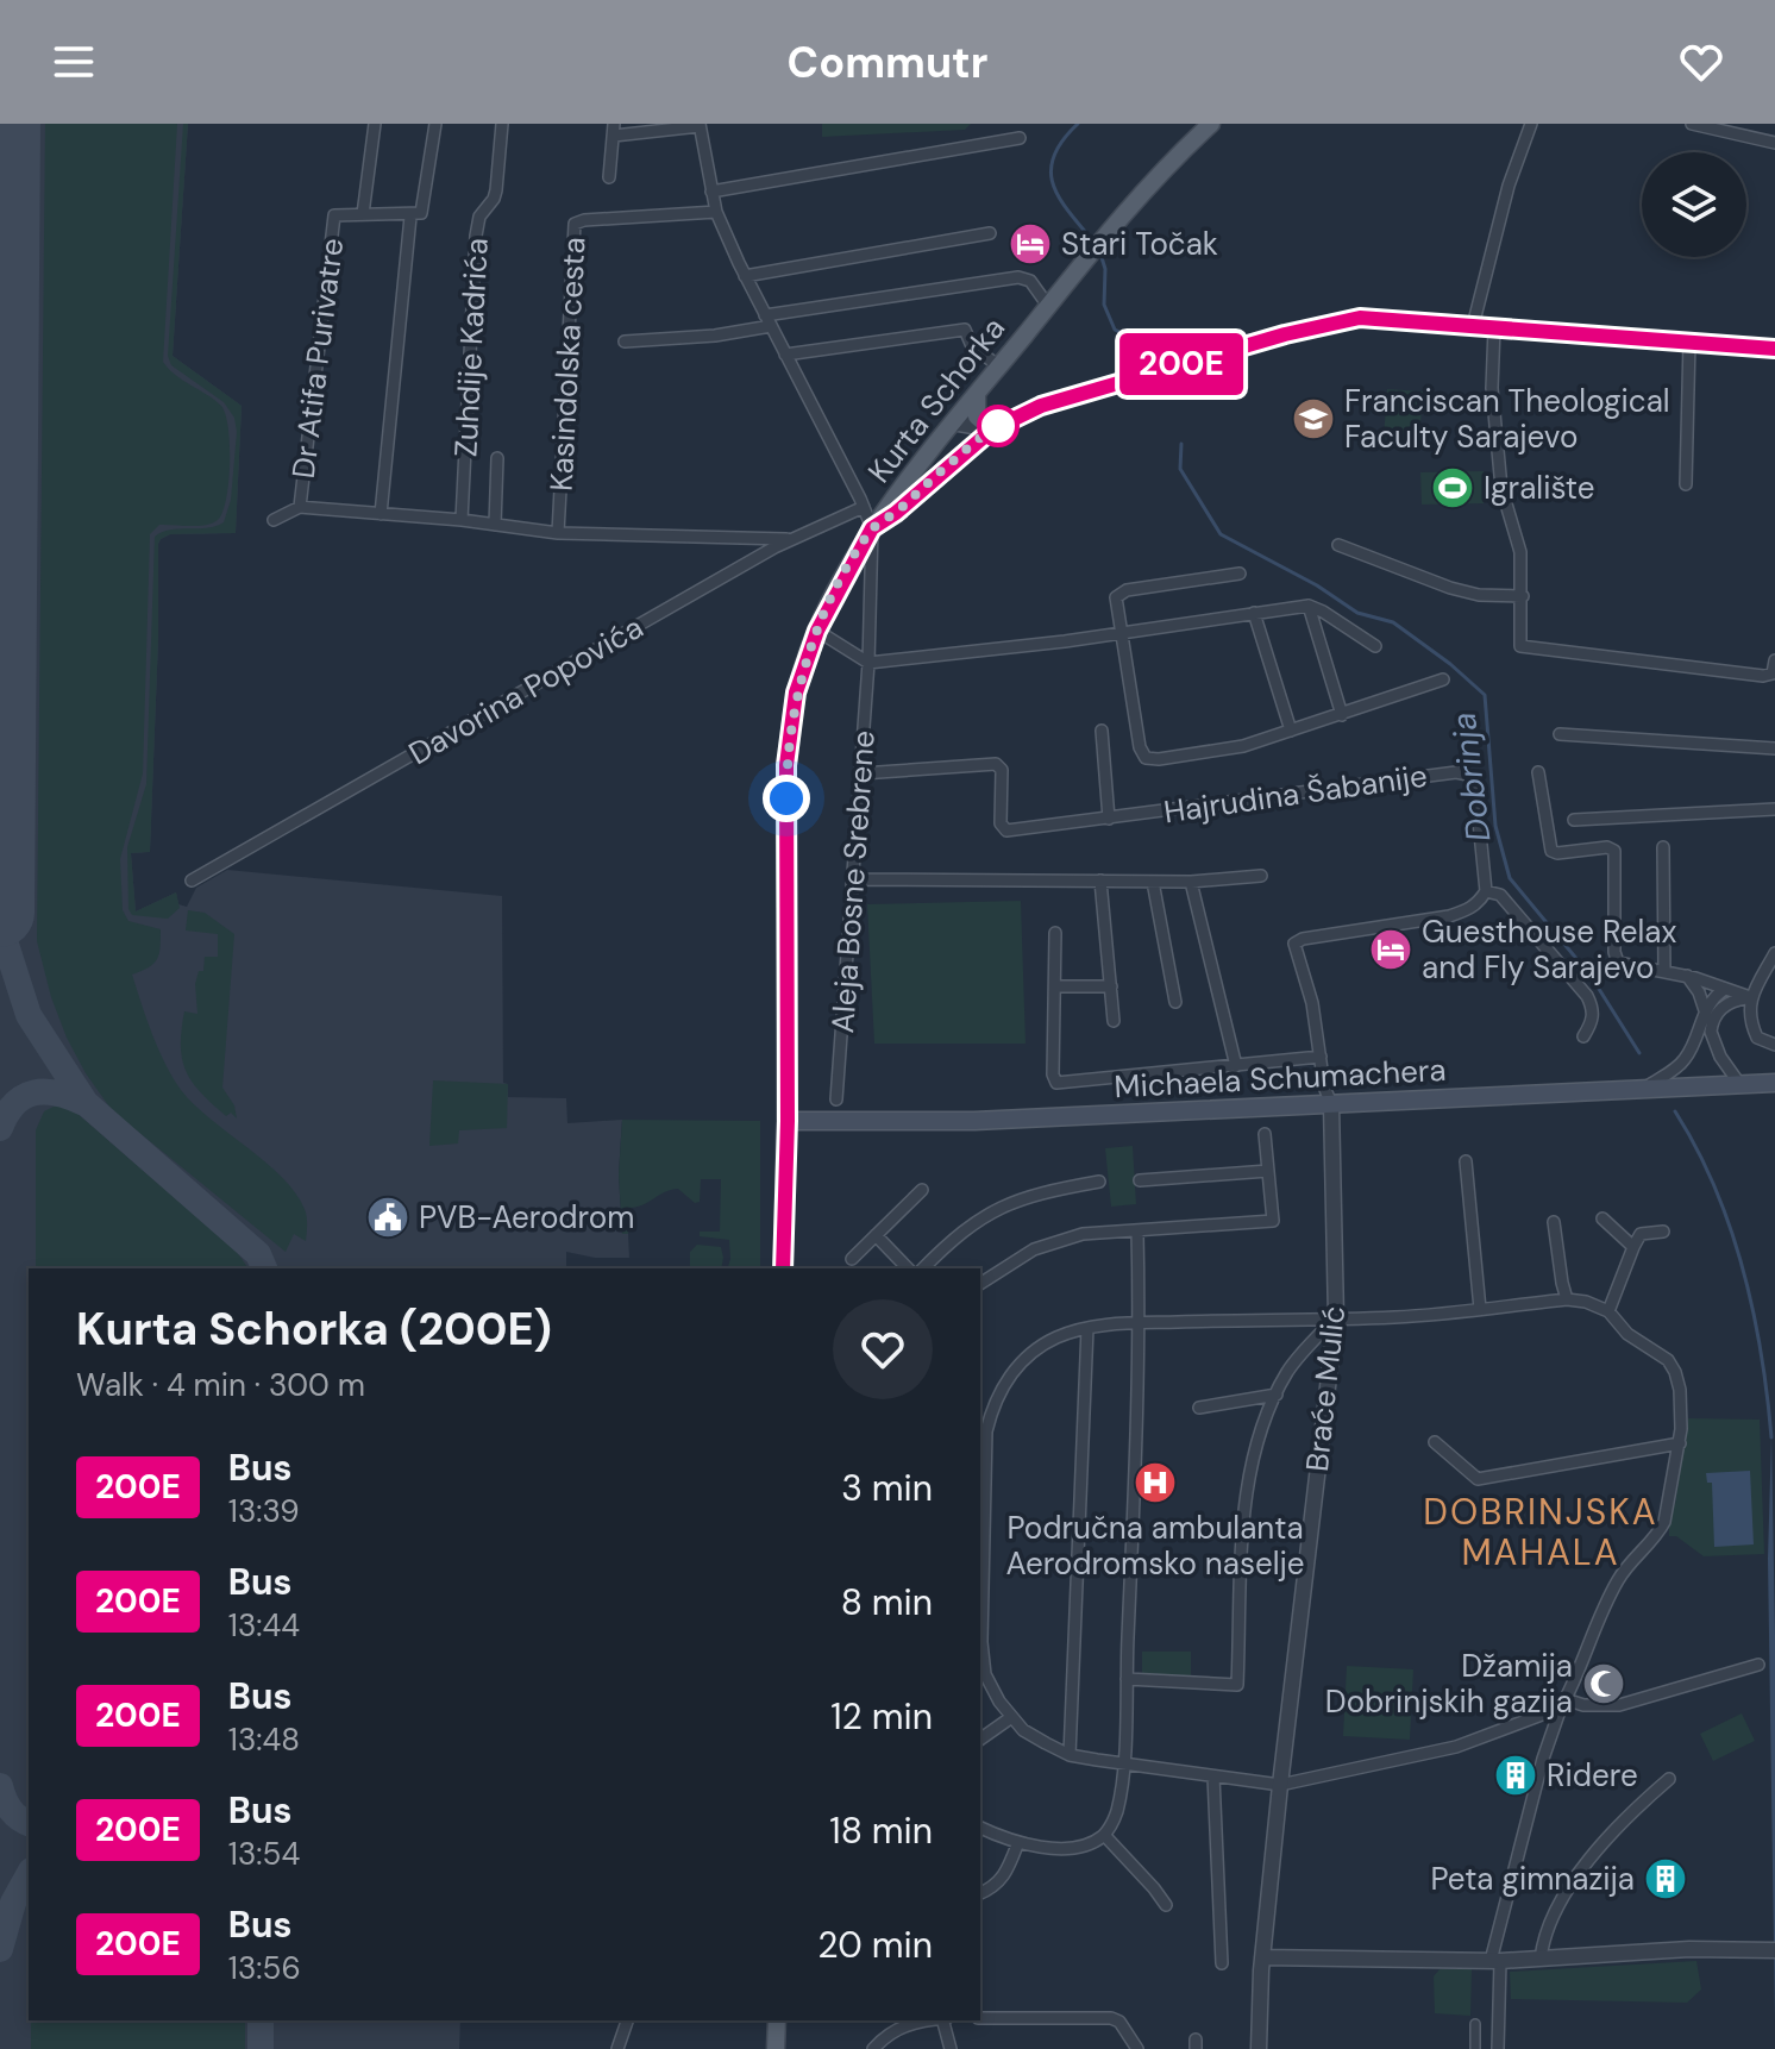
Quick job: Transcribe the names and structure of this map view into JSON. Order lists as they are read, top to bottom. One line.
{"streets":{"main road":["Kurta Schorka","Michaela Schumachera"],"street":["Zuhdije Kadrića","Dr Atifa Purivatre","Kasindolska cesta","Davorina Popovića","Hajrudina Šabanije","Aleja Bosne Srebrene","Braće Mulić"]},"crossings":[["Zuhdije Kadrića","Dr Atifa Purivatre"],["Dr Atifa Purivatre","Kasindolska cesta"],["Dr Atifa Purivatre","Davorina Popovića"],["Kurta Schorka","Aleja Bosne Srebrene"],["Kurta Schorka","Michaela Schumachera"],["Hajrudina Šabanije","Aleja Bosne Srebrene"],["Michaela Schumachera","Braće Mulić"]],"districts":["DOBRINJSKA MAHALA"],"water":["Dobrinja"],"places":{"hotel":["Stari Točak","Guesthouse Relax and Fly Sarajevo"],"school or university":["Franciscan Theological Faculty Sarajevo"],"sports":["Igralište"],"public building":["PVB-Aerodrom"],"hospital":["Područna ambulanta Aerodromsko naselje"],"mosque":["Džamija Dobrinjskih gazija"],"building":["Ridere","Peta gimnazija"]},"lines":["bus line 200E"],"page":{"header":"Commutr","on_map":"200E","heading":["Kurta Schorka (200E)","Walk · 4 min · 300 m"],"list":[{"mark":"200E","name":"Bus","note":"13:39","value":"3 min"},{"mark":"200E","name":"Bus","note":"13:44","value":"8 min"},{"mark":"200E","name":"Bus","note":"13:48","value":"12 min"},{"mark":"200E","name":"Bus","note":"13:54","value":"18 min"},{"mark":"200E","name":"Bus","note":"13:56","value":"20 min"}]}}
